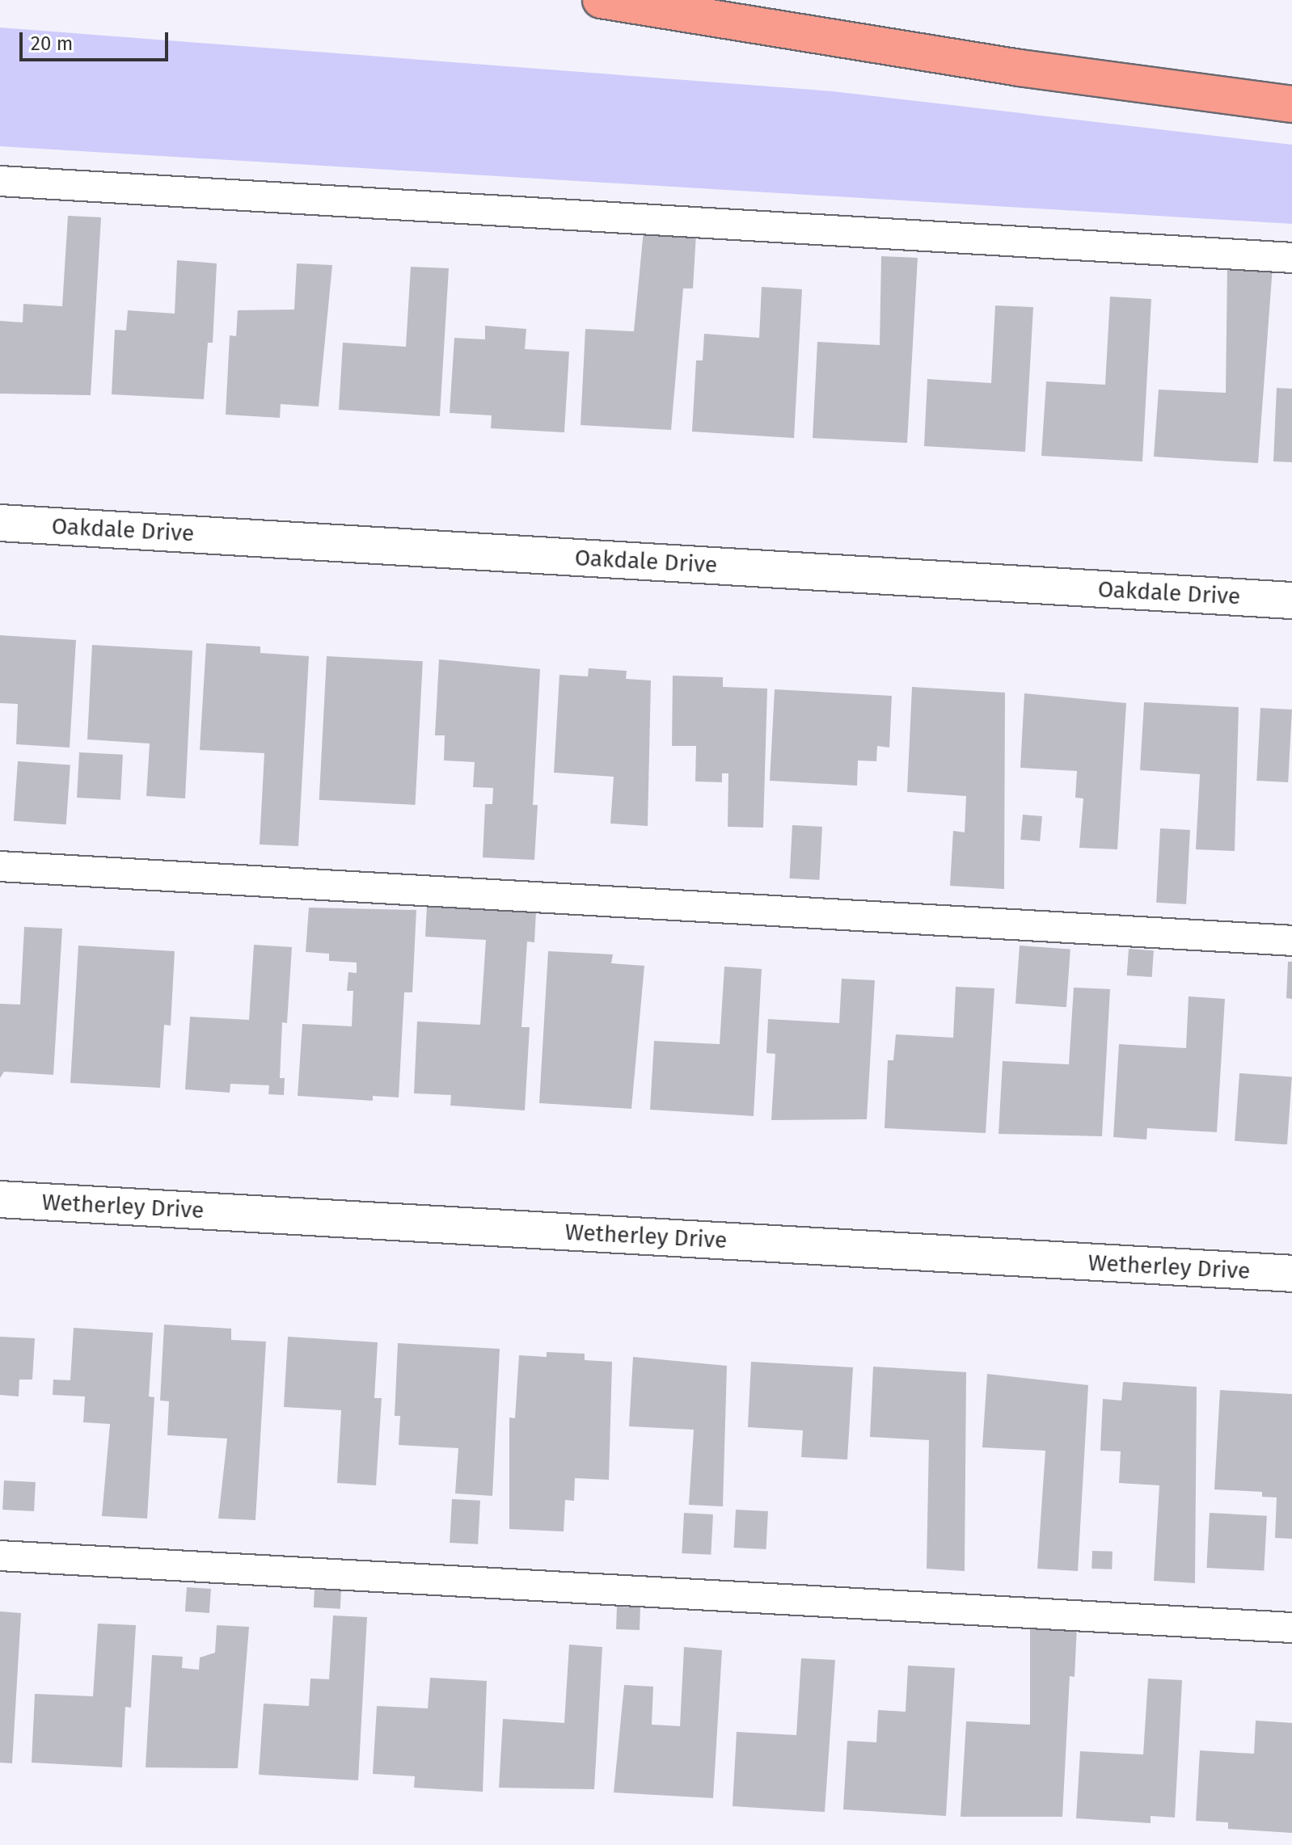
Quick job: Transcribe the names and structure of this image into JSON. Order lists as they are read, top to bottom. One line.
{"streets":{"street":["Oakdale Drive","Wetherley Drive"]},"scale_bar":"20 m"}
